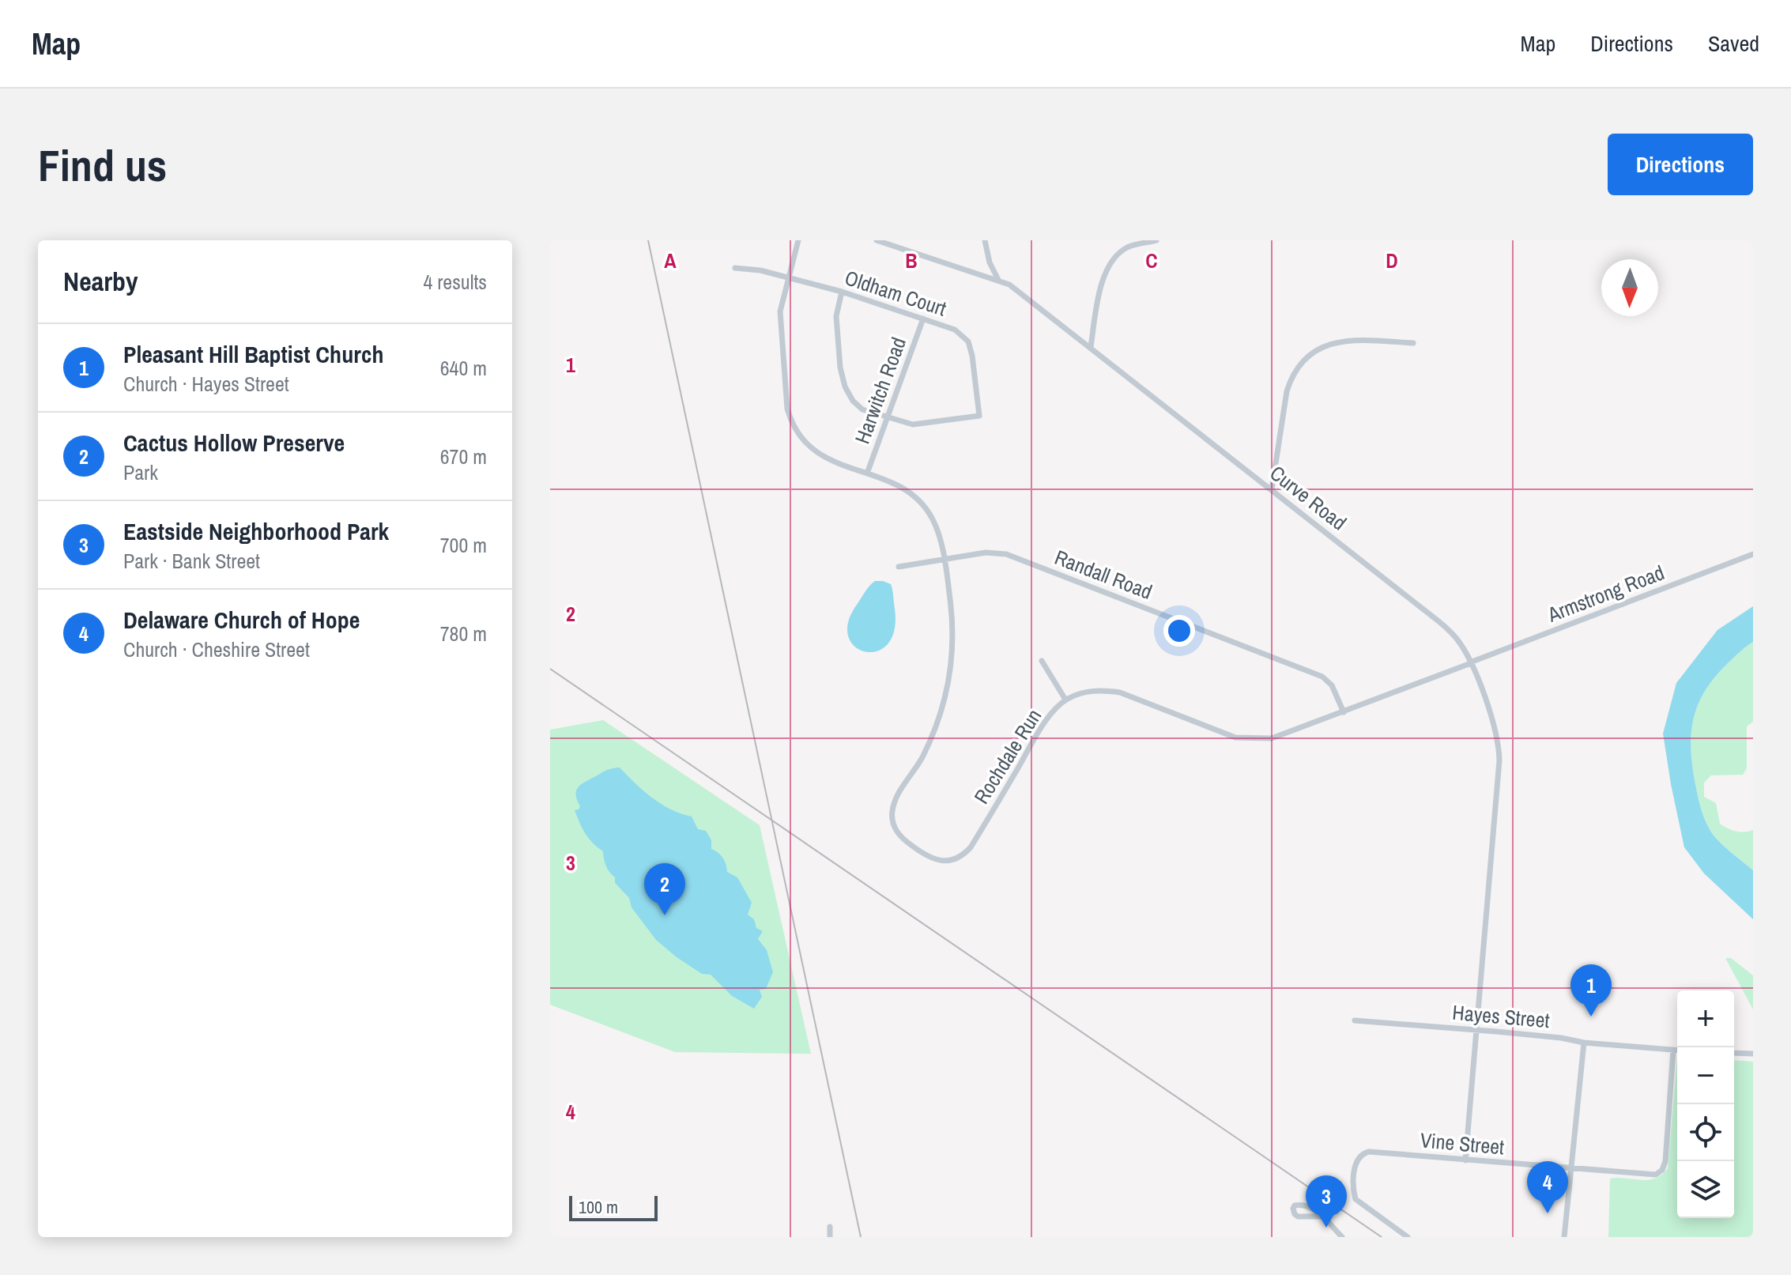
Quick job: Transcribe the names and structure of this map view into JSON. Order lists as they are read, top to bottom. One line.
{"streets":{"street":["Oldham Court","Harwitch Road","Curve Road","Randall Road","Armstrong Road","Rochdale Run","Hayes Street","Vine Street"]},"crossings":[["Oldham Court","Harwitch Road"],["Curve Road","Armstrong Road"],["Curve Road","Rochdale Run"],["Curve Road","Hayes Street"],["Curve Road","Vine Street"],["Randall Road","Rochdale Run"],["Armstrong Road","Rochdale Run"],["Hayes Street","Vine Street"]],"scale_bar":"100 m","north":"bottom","page":{"header":"Map","nav":["Map","Directions","Saved"],"buttons":"Directions","title":"Find us","heading":["Nearby","4 results"],"list":[{"mark":"1","name":"Pleasant Hill Baptist Church","note":"Church · Hayes Street","value":"640 m"},{"mark":"2","name":"Cactus Hollow Preserve","note":"Park","value":"670 m"},{"mark":"3","name":"Eastside Neighborhood Park","note":"Park · Bank Street","value":"700 m"},{"mark":"4","name":"Delaware Church of Hope","note":"Church · Cheshire Street","value":"780 m"}],"pins":["2","1","4","3"],"map_buttons":["+","−"],"scale":"100 m"},"grid":{"columns":["A","B","C","D"],"rows":["1","2","3","4"]}}
